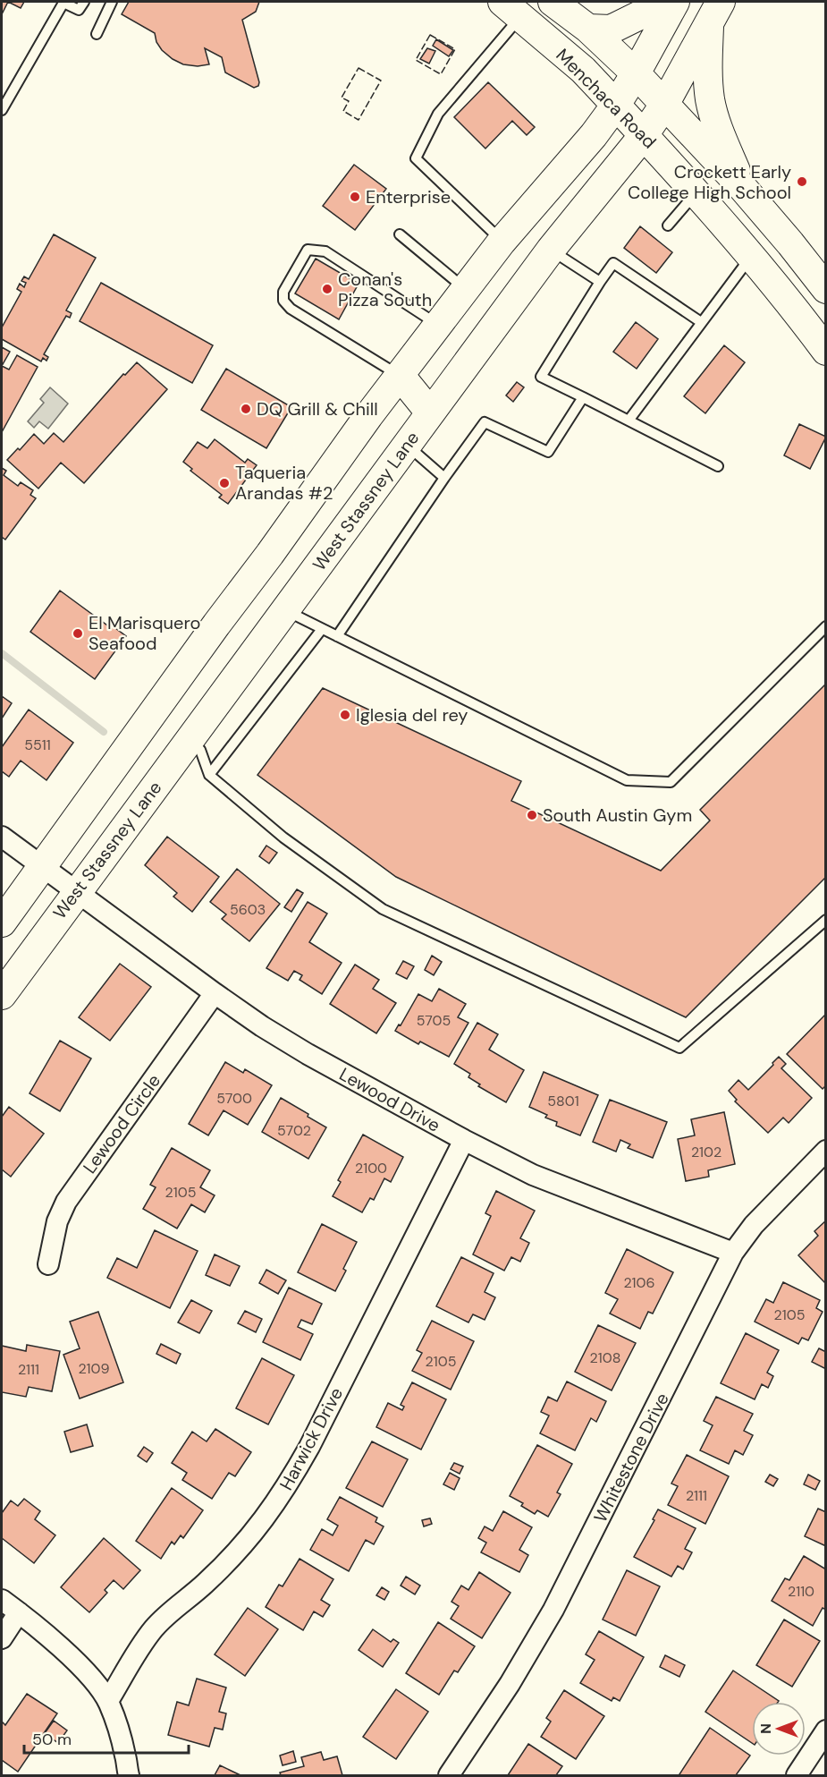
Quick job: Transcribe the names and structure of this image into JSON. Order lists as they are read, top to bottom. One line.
{"streets":{"main road":["Menchaca Road","West Stassney Lane"],"street":["Lewood Drive","Lewood Circle","Harwick Drive","Whitestone Drive"]},"crossings":[["Menchaca Road","West Stassney Lane"],["West Stassney Lane","Lewood Drive"],["Lewood Drive","Lewood Circle"],["Lewood Drive","Harwick Drive"],["Lewood Drive","Whitestone Drive"]],"places":["Crockett Early College High School","Enterprise","Conan's Pizza South","DQ Grill & Chill","Taqueria Arandas #2","El Marisquero Seafood","Iglesia del rey","South Austin Gym"],"house_numbers":["5511","5603","5705","5700","5801","5702","2102","2100","2105","2106","2105","2108","2105","2109","2111","2111","2110"],"scale_bar":"50 m","north":"left"}
